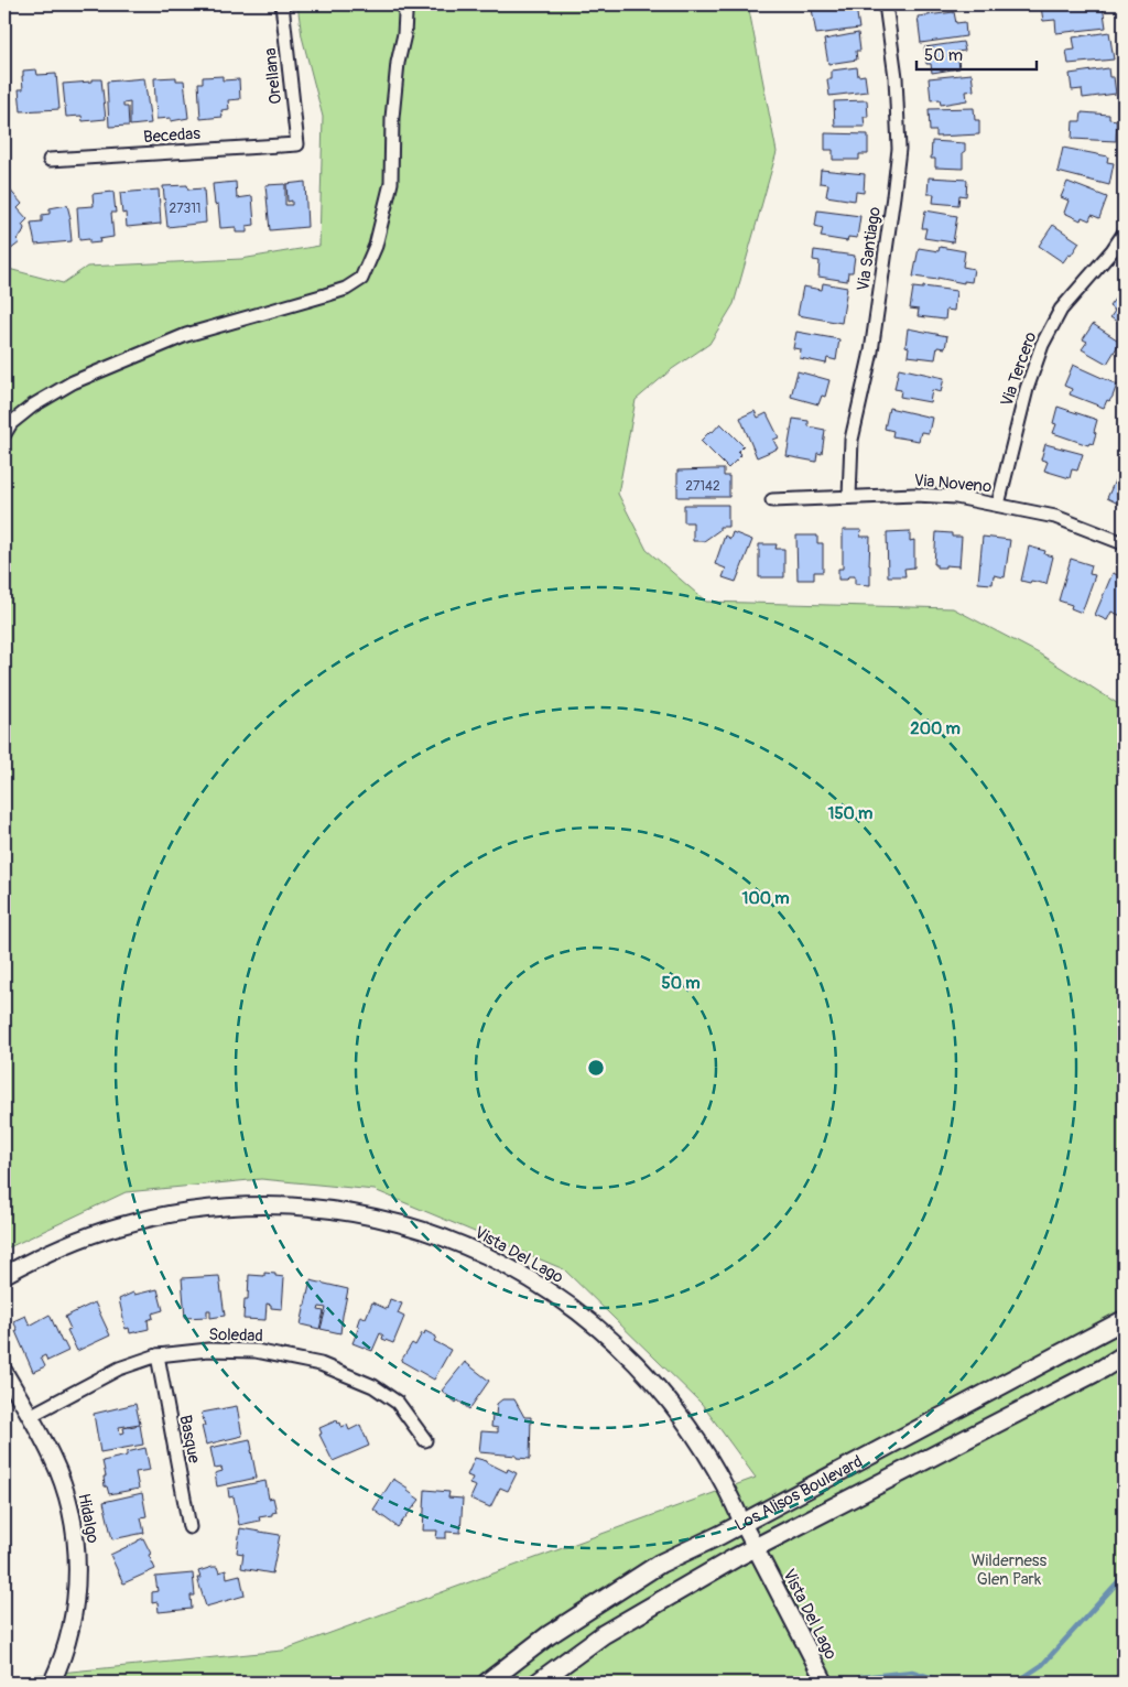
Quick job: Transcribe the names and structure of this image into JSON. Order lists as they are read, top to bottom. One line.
{"streets":{"main road":["Los Alisos Boulevard"],"street":["Orellana","Becedas","Via Santiago","Via Tercero","Via Noveno","Vista Del Lago","Soledad","Basque","Hidalgo"]},"crossings":[["Orellana","Becedas"],["Via Santiago","Via Noveno"],["Via Tercero","Via Noveno"],["Vista Del Lago","Los Alisos Boulevard"],["Soledad","Basque"],["Soledad","Hidalgo"]],"parks":["Wilderness Glen Park"],"house_numbers":["27311","27142"],"scale_bar":"50 m","rings":["200 m","150 m","100 m","50 m"]}
